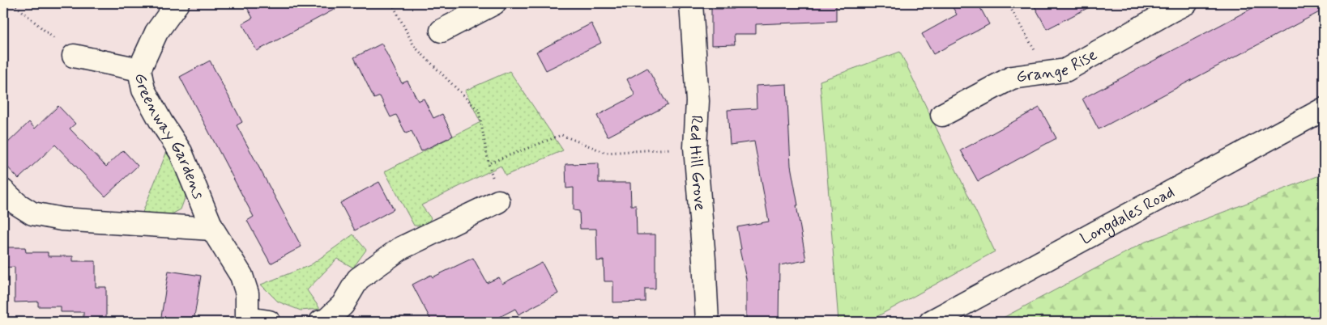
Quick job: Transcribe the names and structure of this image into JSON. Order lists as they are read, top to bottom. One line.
{"streets":{"street":["Grange Rise","Greenway Gardens","Red Hill Grove","Longdales Road"]}}
